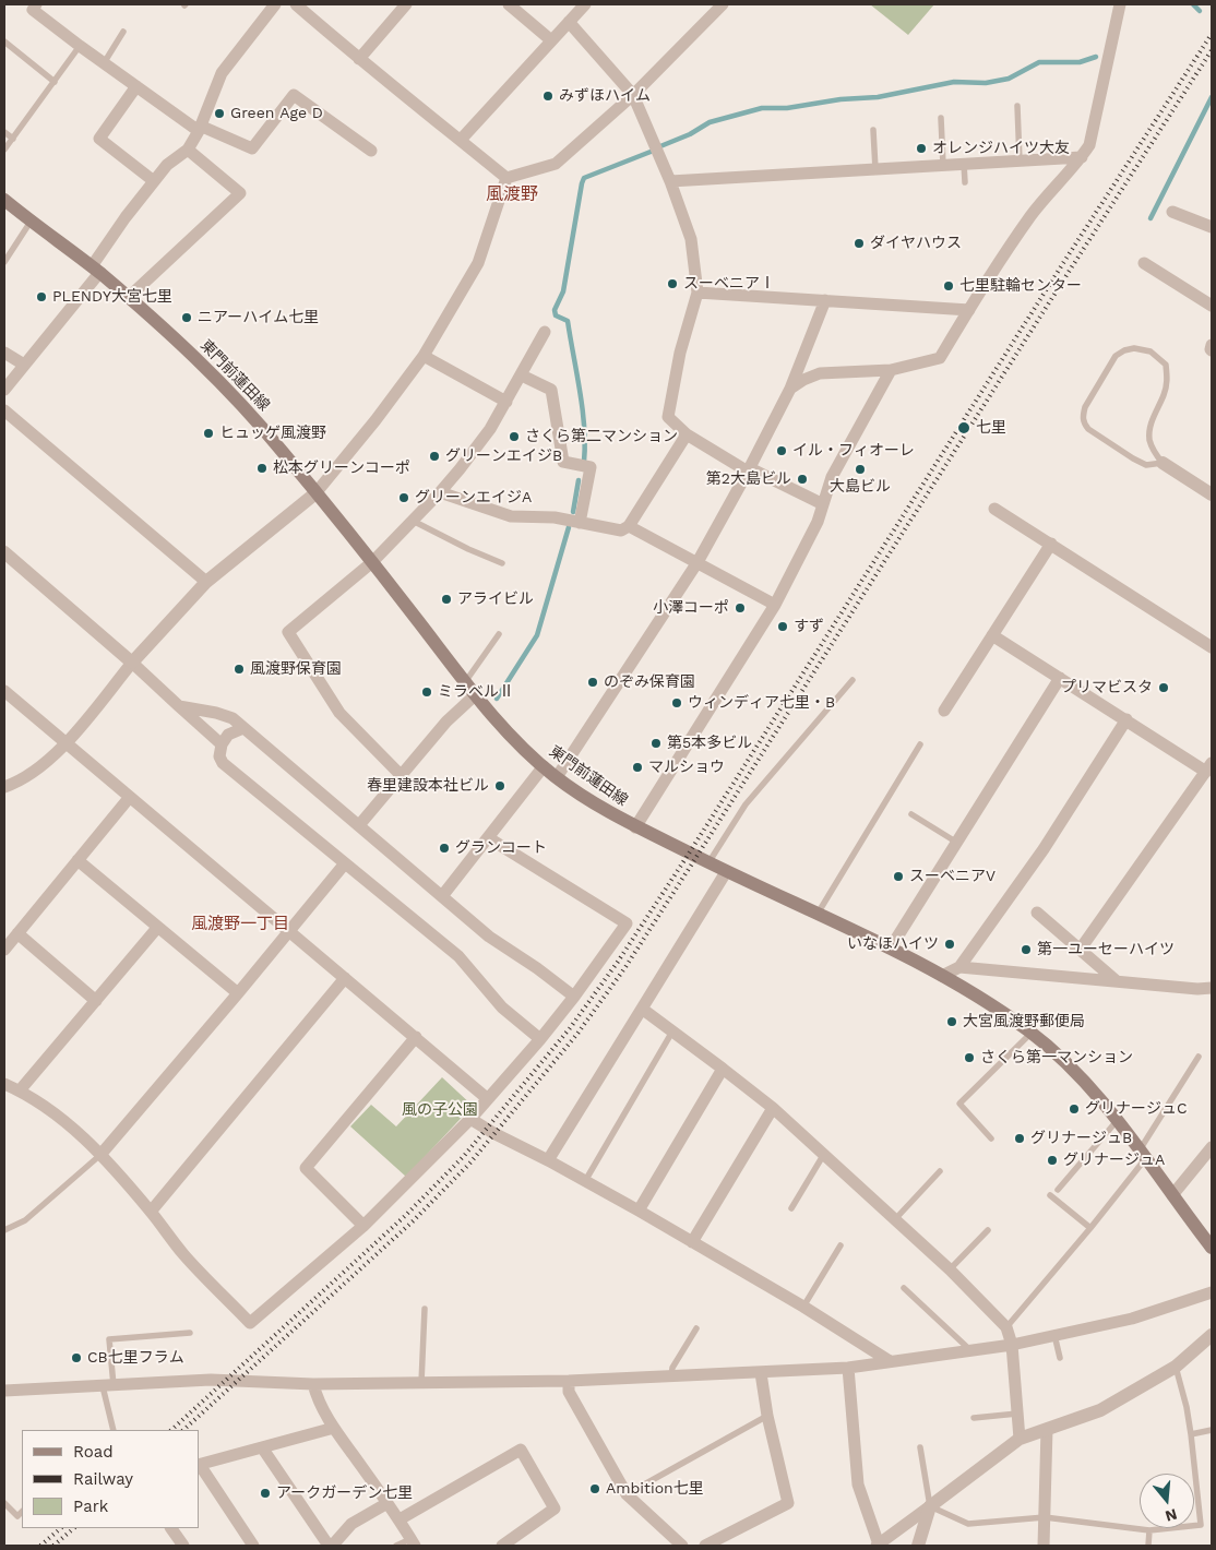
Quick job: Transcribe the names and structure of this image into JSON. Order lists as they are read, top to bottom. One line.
{"streets":{"main road":["東門前蓮田線"]},"districts":["風渡野","風渡野一丁目"],"parks":["風の子公園"],"places":["みずほハイム","Green Age D","オレンジハイツ大友","ダイヤハウス","スーベニアⅠ","七里駐輪センター","PLENDY大宮七里","ニアーハイム七里","七里","ヒュッゲ風渡野","さくら第二マンション","イル・フィオーレ","グリーンエイジB","松本グリーンコーポ","大島ビル","第2大島ビル","グリーンエイジA","アライビル","小澤コーポ","すず","風渡野保育園","のぞみ保育園","プリマビスタ","ミラベルⅡ","ウィンディア七里・B","第5本多ビル","マルショウ","春里建設本社ビル","グランコート","スーベニアV","いなほハイツ","第一ユーセーハイツ","大宮風渡野郵便局","さくら第一マンション","グリナージュC","グリナージュB","グリナージュA","CB七里フラム","Ambition七里","アークガーデン七里"],"legend":["Road","Railway","Park"],"north":"bottom"}
